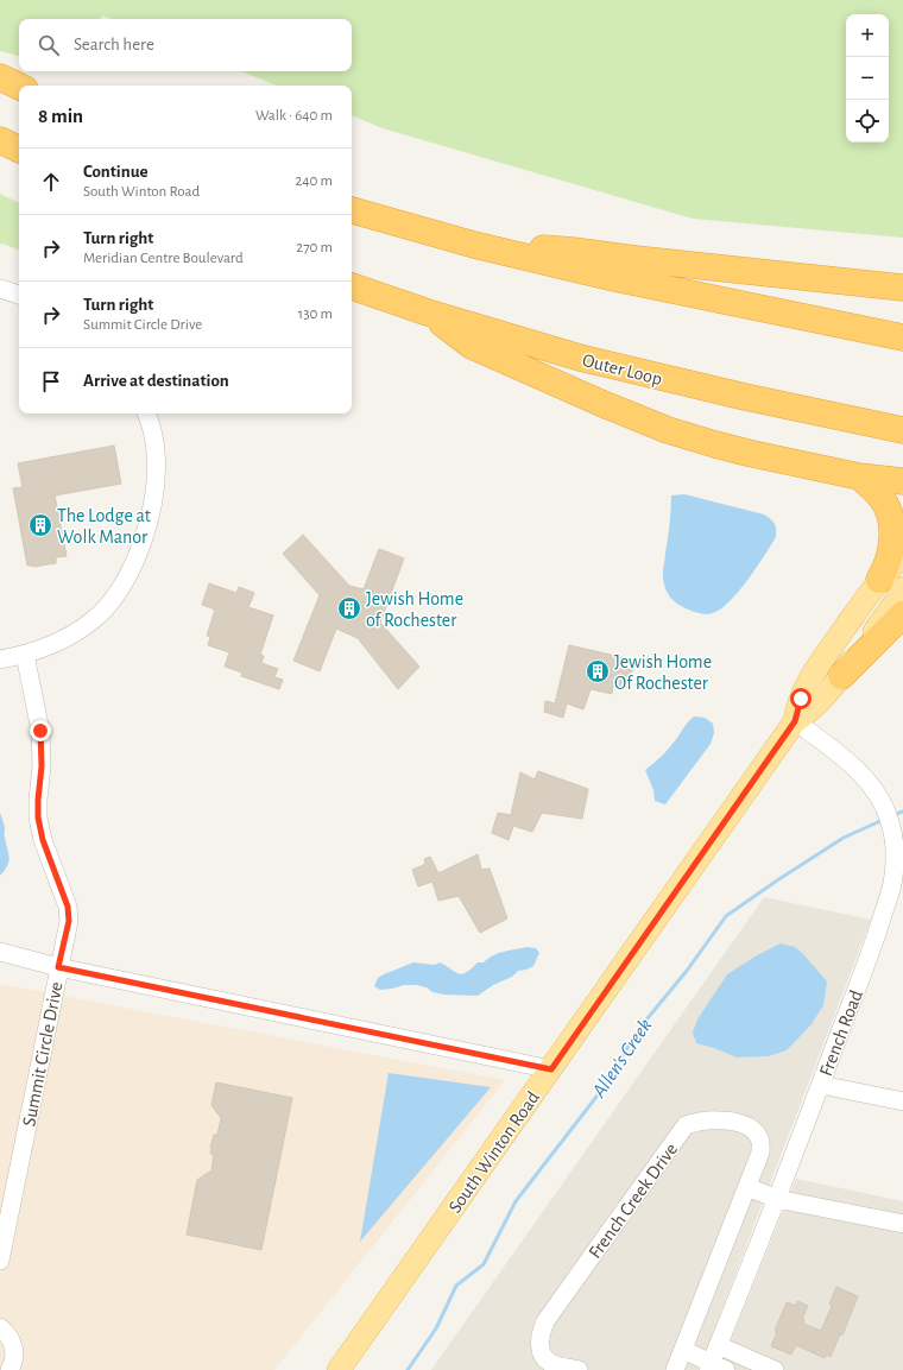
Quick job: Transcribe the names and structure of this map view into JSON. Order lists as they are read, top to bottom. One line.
{"streets":{"highway":["Outer Loop"],"main road":["South Winton Road"],"street":["French Road","Summit Circle Drive","French Creek Drive"]},"crossings":[["French Road","South Winton Road"]],"water":["Allen's Creek"],"places":{"building":["The Lodge at Wolk Manor","Jewish Home of Rochester","Jewish Home Of Rochester"]},"page":{"map_buttons":["+","−"],"search":"Search here","heading":["8 min","Walk · 640 m"],"list":[["Continue","South Winton Road","240 m"],["Turn right","Meridian Centre Boulevard","270 m"],["Turn right","Summit Circle Drive","130 m"],"Arrive at destination"]}}
